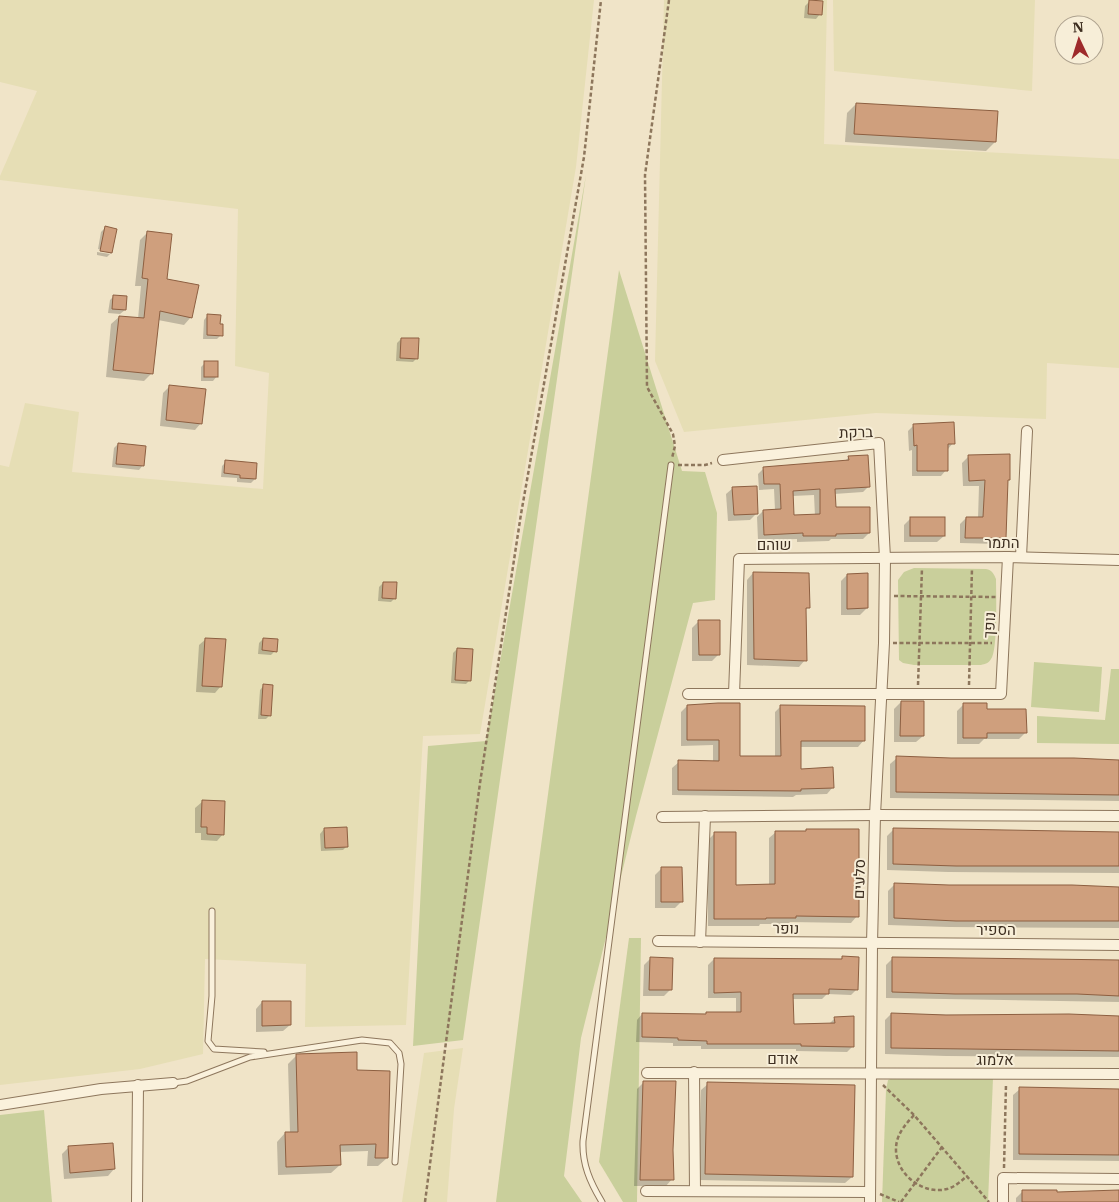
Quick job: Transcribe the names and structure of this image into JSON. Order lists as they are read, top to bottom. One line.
{"streets":{"street":["ברקת","התמר","שוהם","נופך","סלעים","נופר","הספיר","אודם","אלמוג"]},"crossings":[["ברקת","התמר"],["ברקת","שוהם"],["ברקת","סלעים"],["התמר","שוהם"],["התמר","נופך"],["התמר","סלעים"],["שוהם","סלעים"],["סלעים","נופר"],["סלעים","הספיר"],["סלעים","אודם"],["סלעים","אלמוג"],["נופר","הספיר"],["אודם","אלמוג"]],"north":"top"}
